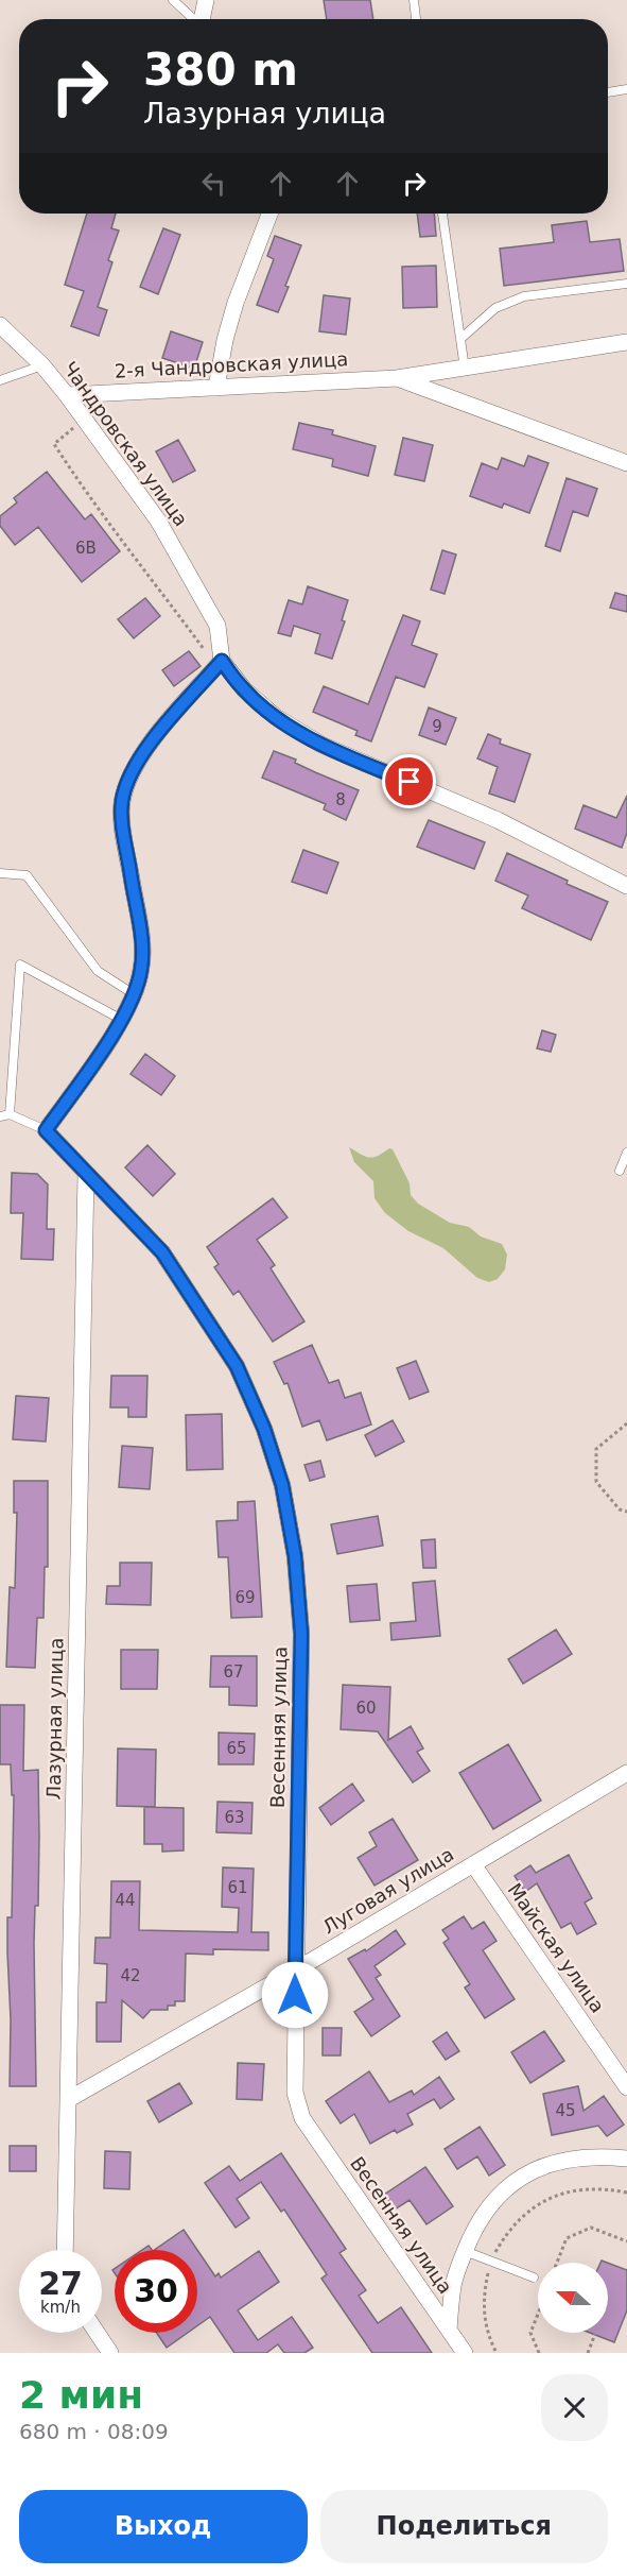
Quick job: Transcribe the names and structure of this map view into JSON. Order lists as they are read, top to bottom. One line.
{"streets":{"street":["2-я Чандровская улица","Чандровская улица","Лазурная улица","Весенняя улица","Луговая улица","Майская улица"]},"crossings":[["2-я Чандровская улица","Чандровская улица"],["Лазурная улица","Весенняя улица"],["Лазурная улица","Луговая улица"],["Весенняя улица","Луговая улица"],["Луговая улица","Майская улица"]],"house_numbers":["6В","9","8","69","67","60","65","63","61","44","42","45"],"north":"left","page":{"turn":["380 m","Лазурная улица"],"speed":"27 km/h","limit":"30","heading":["2 мин","680 m · 08:09"],"buttons":["Выход","Поделиться"]}}
